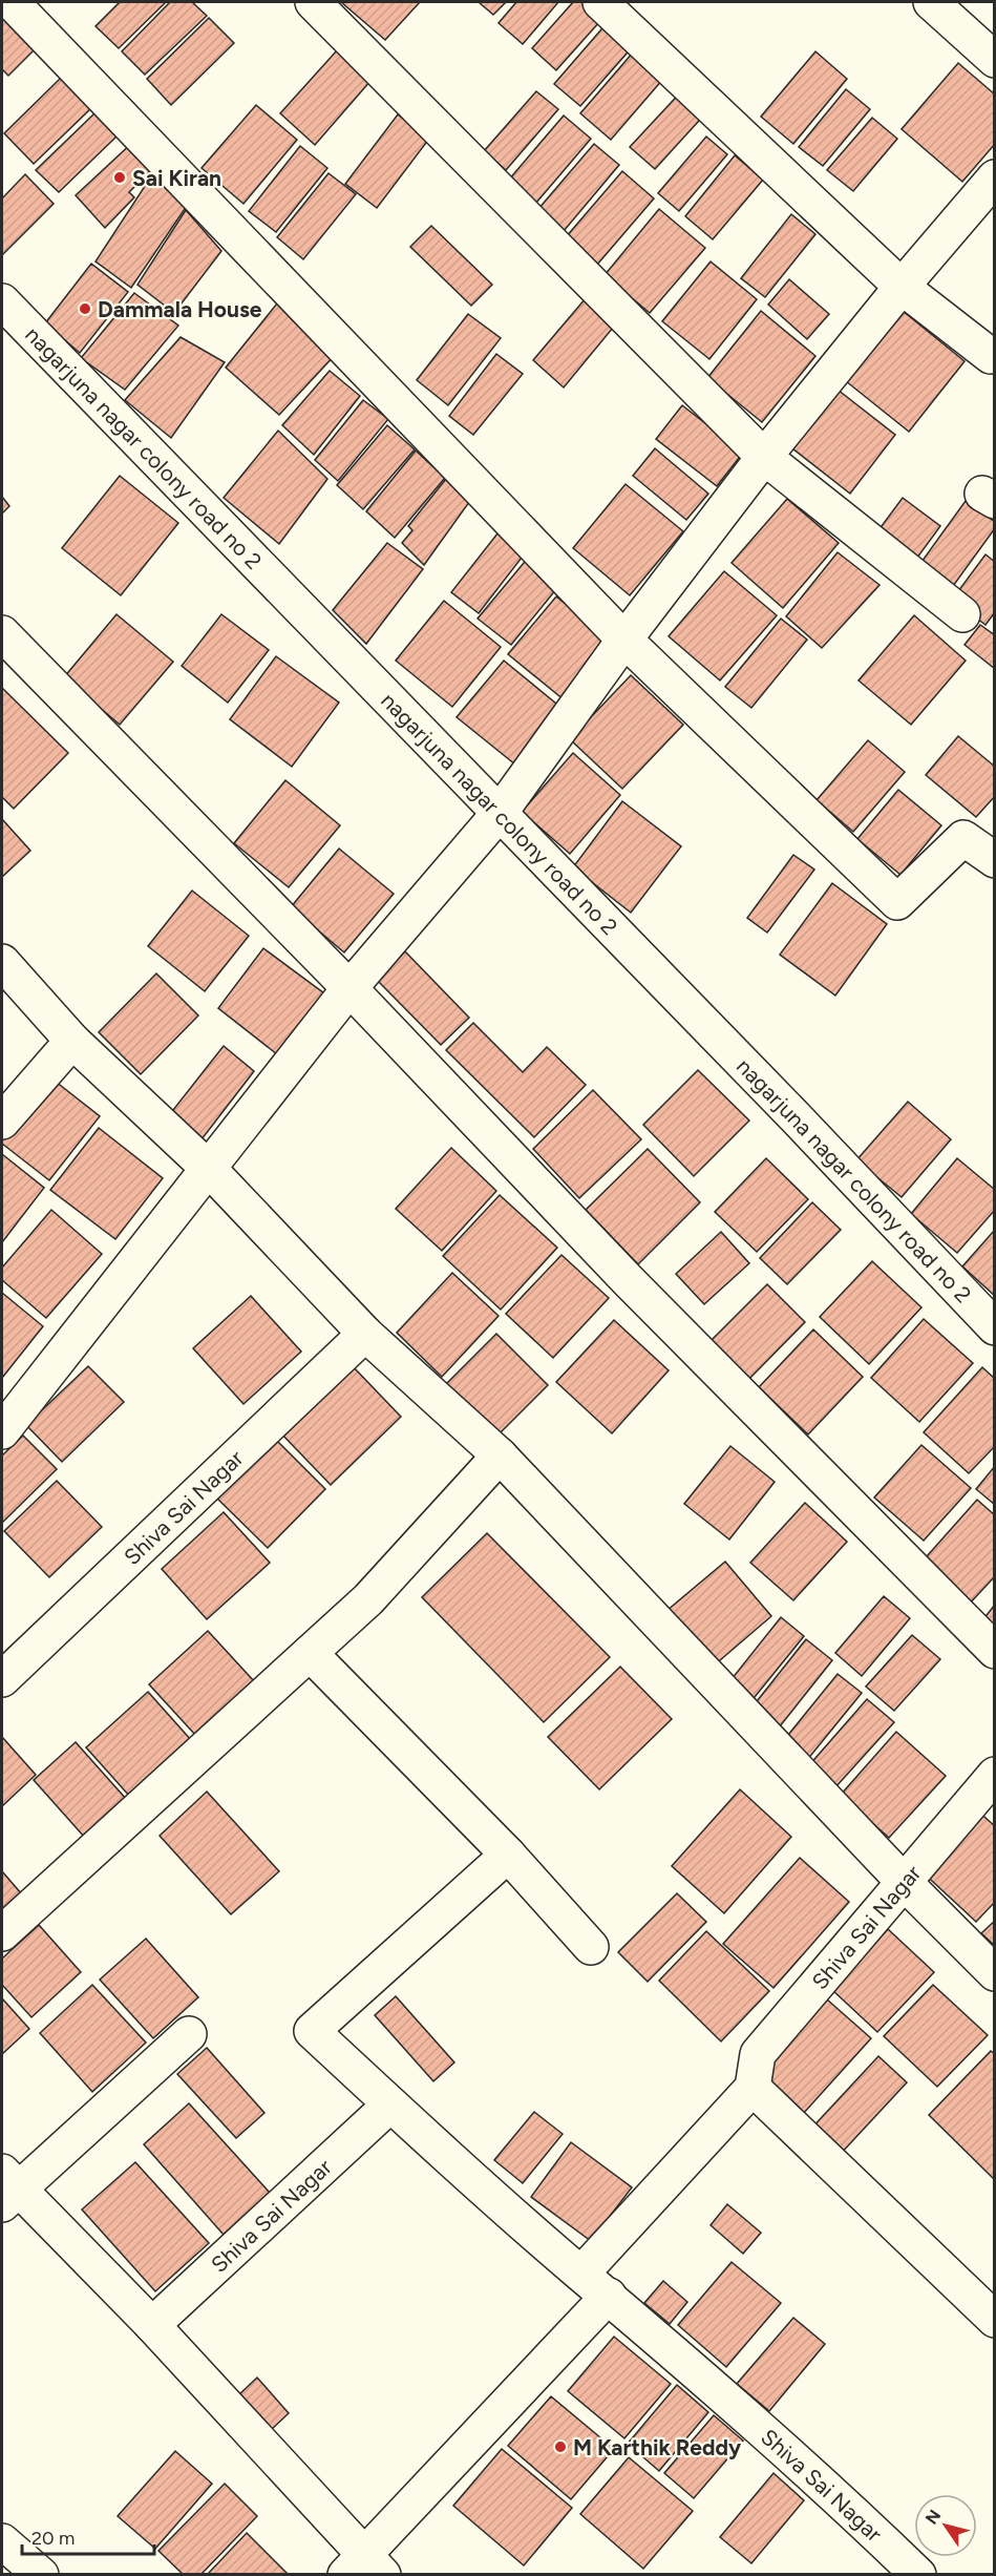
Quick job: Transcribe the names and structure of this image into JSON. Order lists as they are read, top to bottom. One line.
{"streets":{"street":["nagarjuna nagar colony road no 2","Shiva Sai Nagar"]},"places":["Sai Kiran","Dammala House","M Karthik Reddy"],"scale_bar":"20 m","north":"top left"}
